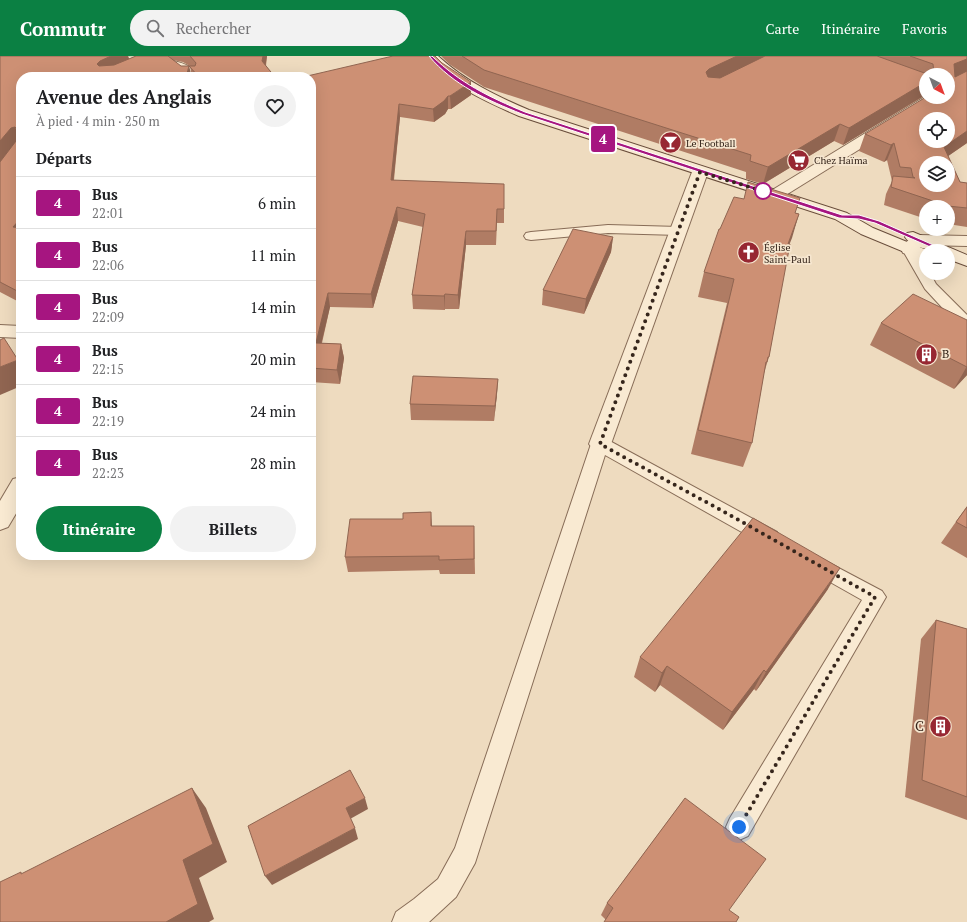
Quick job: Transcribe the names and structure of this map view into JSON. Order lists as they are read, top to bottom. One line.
{"places":{"bar":["Le Football"],"supermarket":["Chez Haïma"],"church":["Église Saint-Paul"],"building":["B","C"]},"lines":["bus line 4"],"north":"bottom right","page":{"header":"Commutr","search":"Rechercher","nav":["Carte","Itinéraire","Favoris"],"on_map":"4","map_buttons":["+","−"],"heading":[["Avenue des Anglais","À pied · 4 min · 250 m"],"Départs"],"list":[{"mark":"4","name":"Bus","note":"22:01","value":"6 min"},{"mark":"4","name":"Bus","note":"22:06","value":"11 min"},{"mark":"4","name":"Bus","note":"22:09","value":"14 min"},{"mark":"4","name":"Bus","note":"22:15","value":"20 min"},{"mark":"4","name":"Bus","note":"22:19","value":"24 min"},{"mark":"4","name":"Bus","note":"22:23","value":"28 min"}],"buttons":["Itinéraire","Billets"]}}
